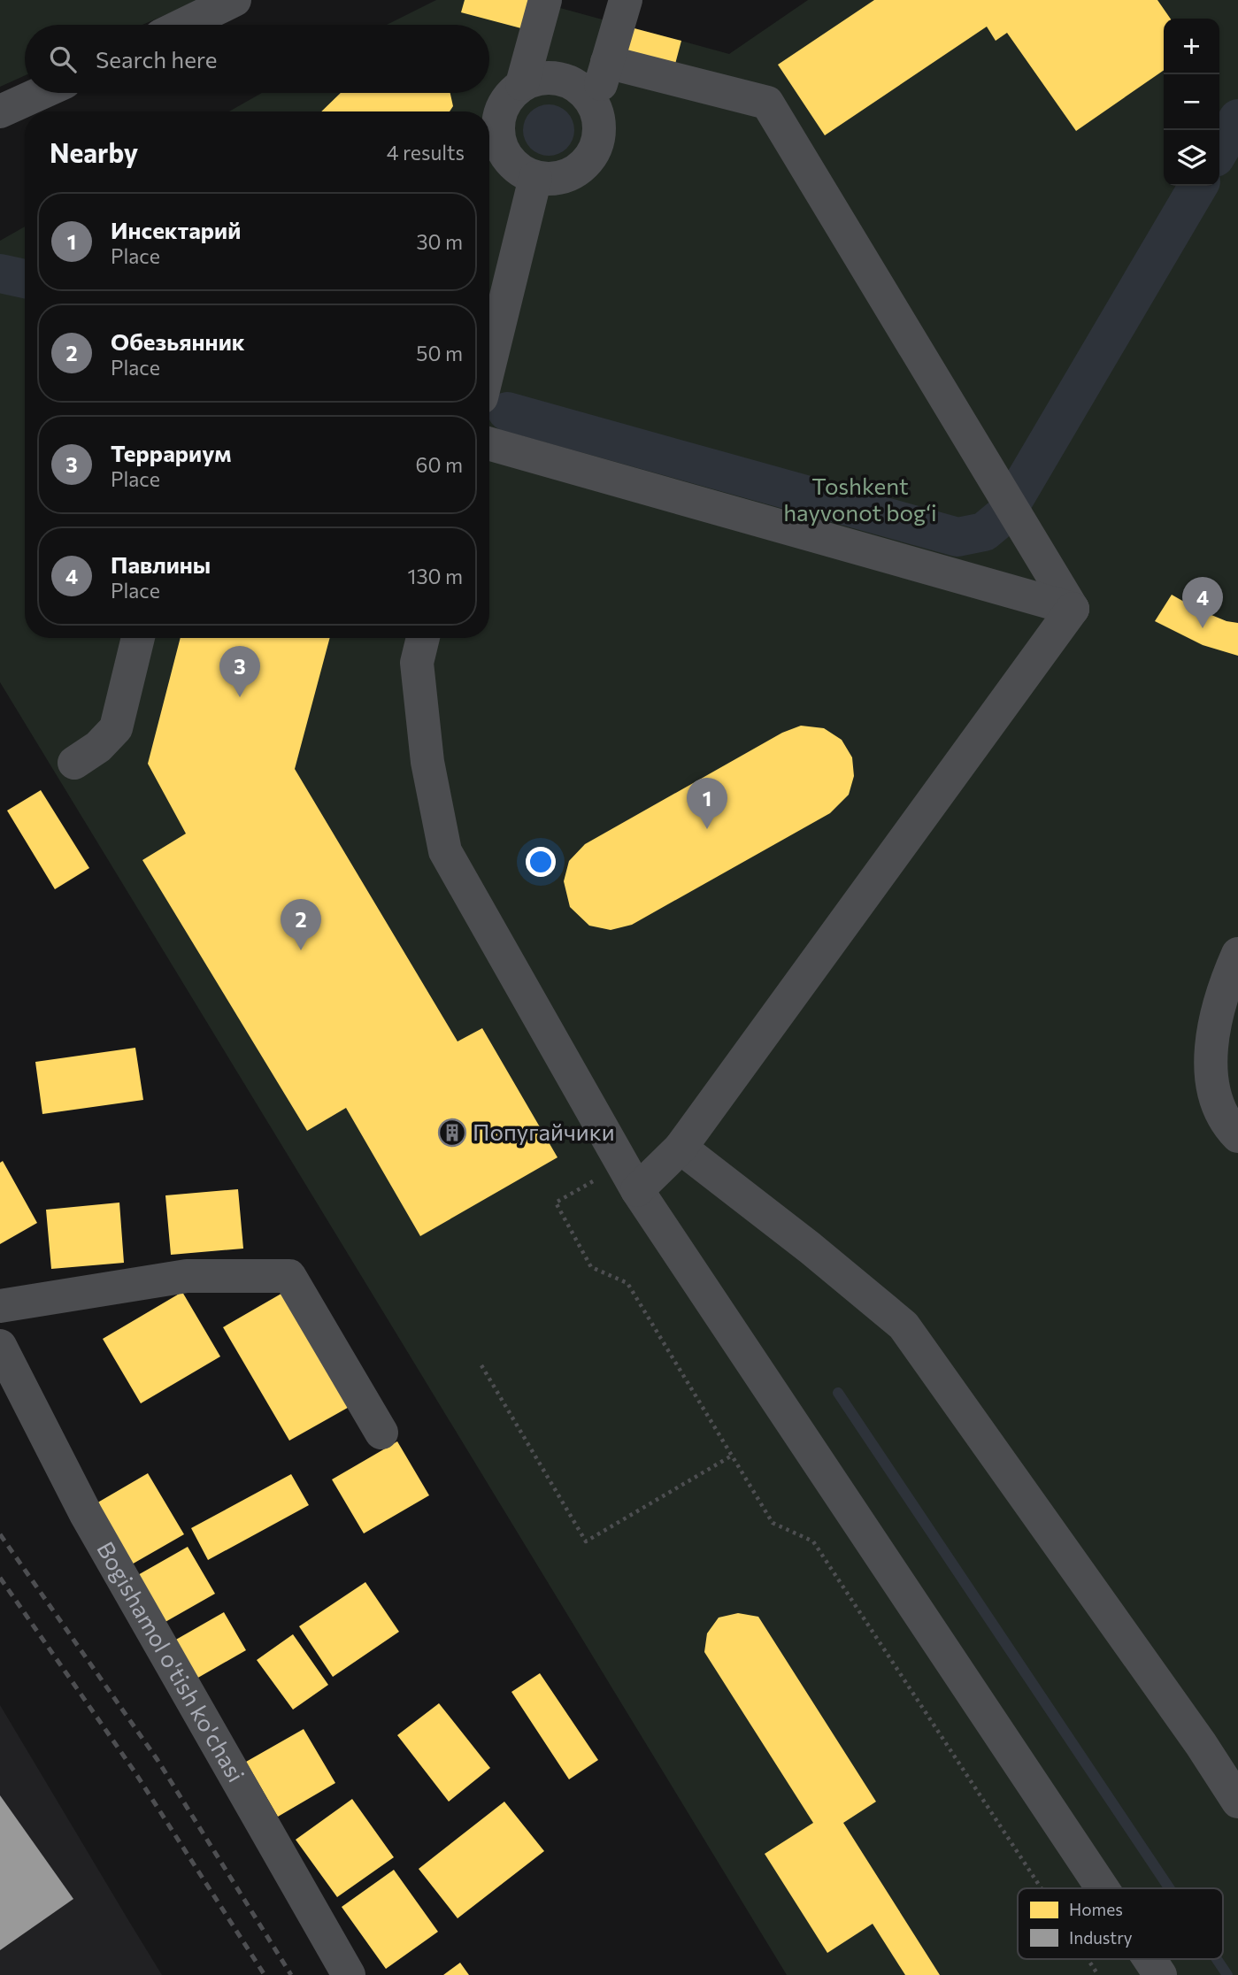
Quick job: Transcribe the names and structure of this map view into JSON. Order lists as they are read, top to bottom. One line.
{"streets":{"street":["Bogishamol o'tish ko'chasi"]},"parks":["Toshkent hayvonot bogʻi"],"places":{"building":["Попугайчики"]},"legend":["Homes","Industry"],"page":{"map_buttons":["+","−"],"search":"Search here","heading":["Nearby","4 results"],"list":[{"mark":"1","name":"Инсектарий","note":"Place","value":"30 m"},{"mark":"2","name":"Обезьянник","note":"Place","value":"50 m"},{"mark":"3","name":"Террариум","note":"Place","value":"60 m"},{"mark":"4","name":"Павлины","note":"Place","value":"130 m"}],"pins":["4","3","1","2"]}}
